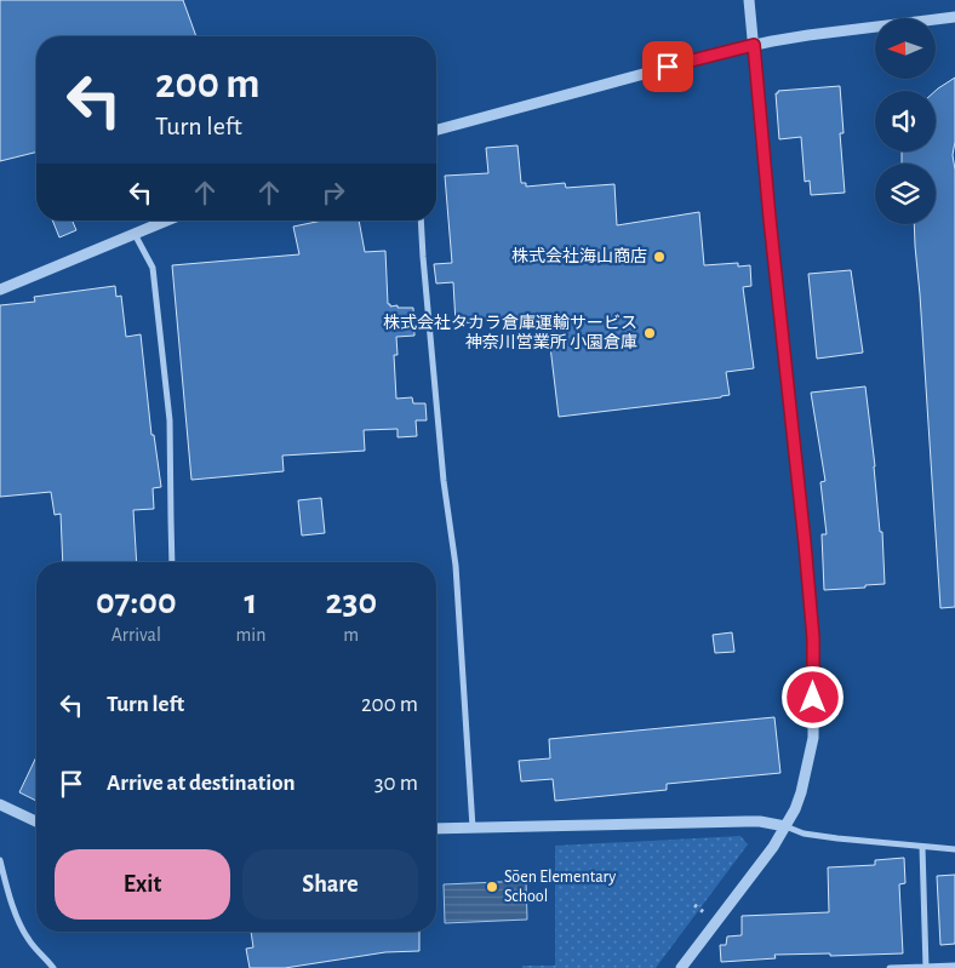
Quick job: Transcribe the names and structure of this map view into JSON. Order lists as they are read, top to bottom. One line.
{"places":["株式会社海山商店","株式会社タカラ倉庫運輸サービス 神奈川営業所 小園倉庫","Sōen Elementary School"],"north":"left","page":{"turn":["200 m","Turn left"],"eta":["07:00","Arrival","1","min","230","m"],"list":[{"name":"Turn left","value":"200 m"},{"name":"Arrive at destination","value":"30 m"}],"buttons":["Exit","Share"]}}
